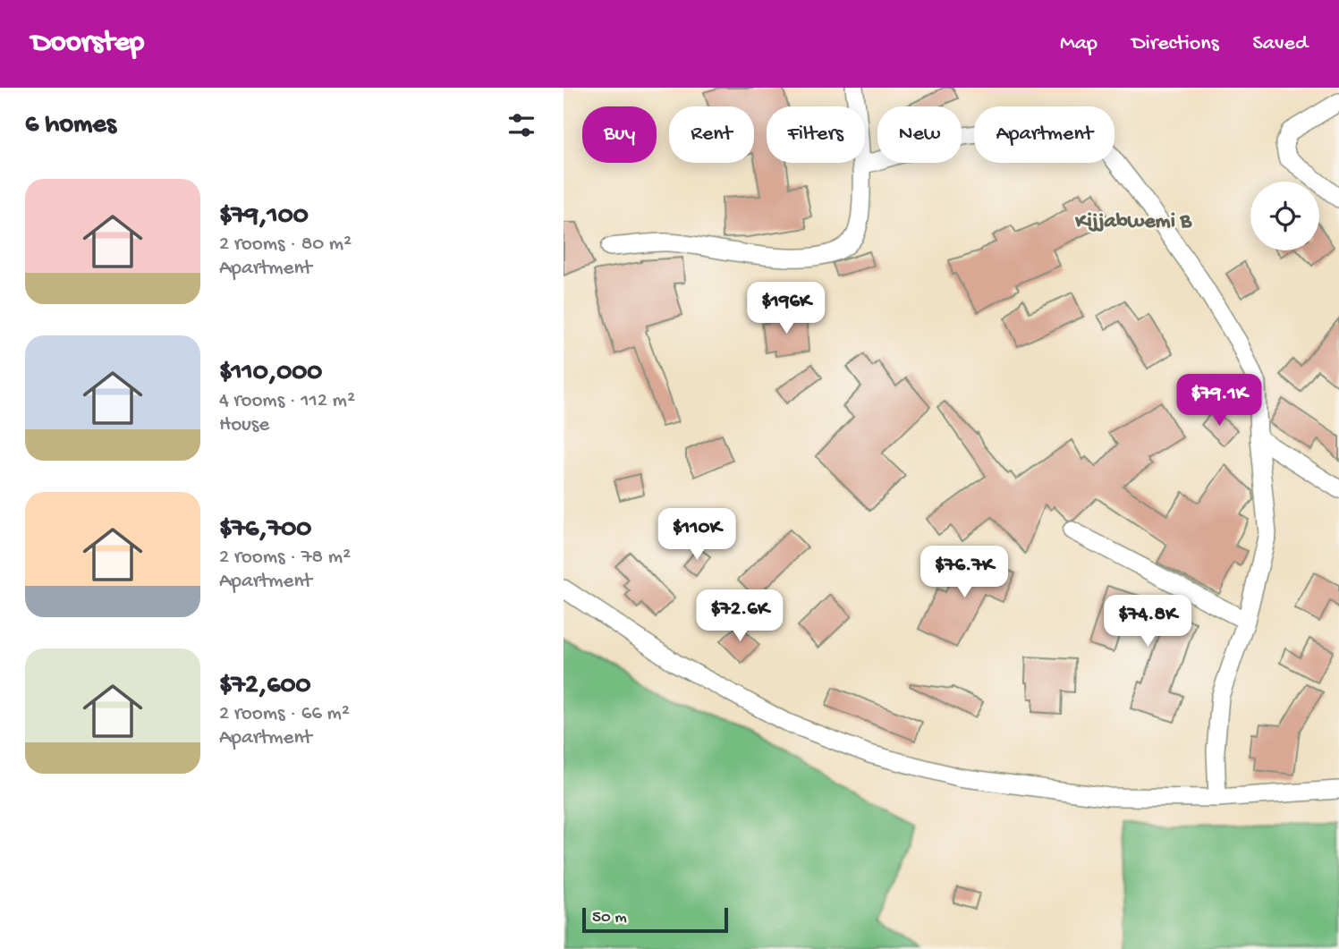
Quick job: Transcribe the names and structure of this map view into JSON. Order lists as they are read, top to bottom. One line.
{"districts":["Kijjabwemi B"],"scale_bar":"50 m","page":{"header":"Doorstep","nav":["Map","Directions","Saved"],"heading":"6 homes","chip":["Buy","Rent","Filters","New","Apartment"],"list":[{"name":"$79,100","note":"2 rooms · 80 m² · Apartment"},{"name":"$110,000","note":"4 rooms · 112 m² · House"},{"name":"$76,700","note":"2 rooms · 78 m² · Apartment"},{"name":"$72,600","note":"2 rooms · 66 m² · Apartment"}],"price":["$196K","$79.1K","$110K","$76.7K","$72.6K","$74.8K"],"scale":"50 m"}}
